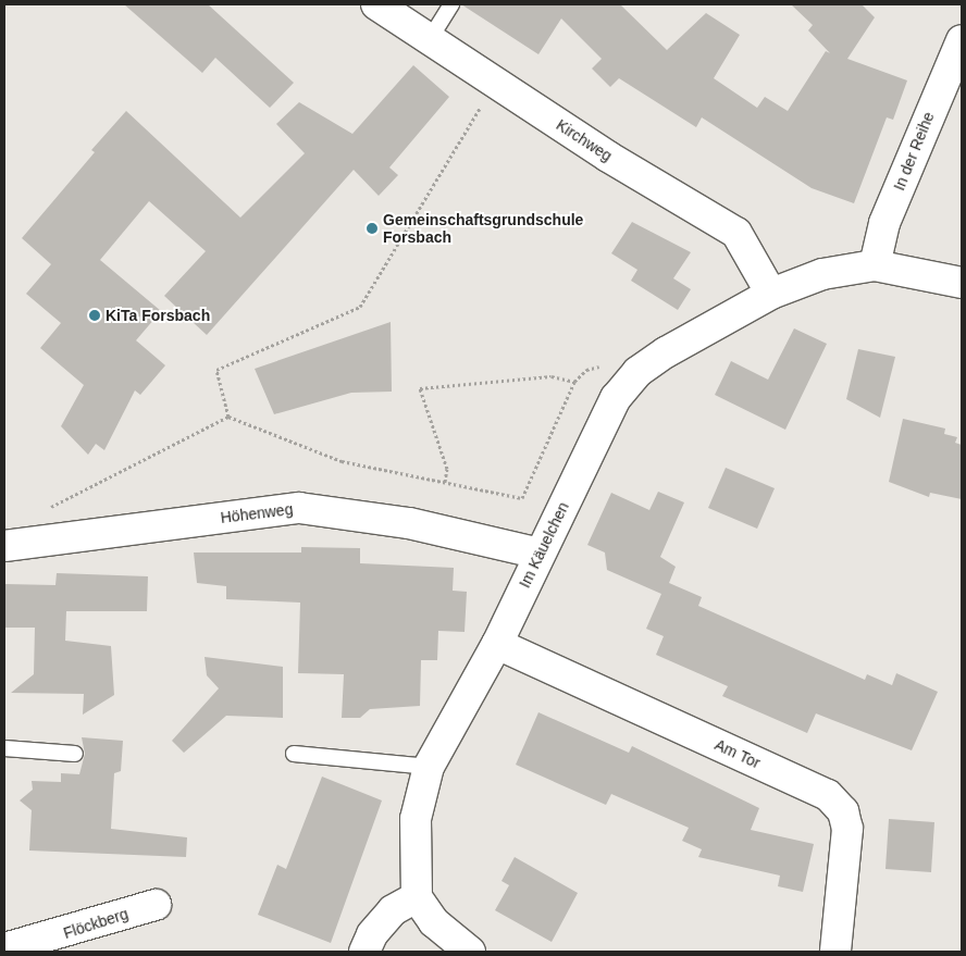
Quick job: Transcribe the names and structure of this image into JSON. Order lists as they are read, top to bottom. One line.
{"streets":{"street":["Kirchweg","In der Reihe","Höhenweg","Im Käuelchen","Am Tor","Flöckberg"]},"crossings":[["Kirchweg","Im Käuelchen"],["In der Reihe","Im Käuelchen"],["Höhenweg","Im Käuelchen"],["Im Käuelchen","Am Tor"]],"places":["Gemeinschaftsgrundschule Forsbach","KiTa Forsbach"]}
